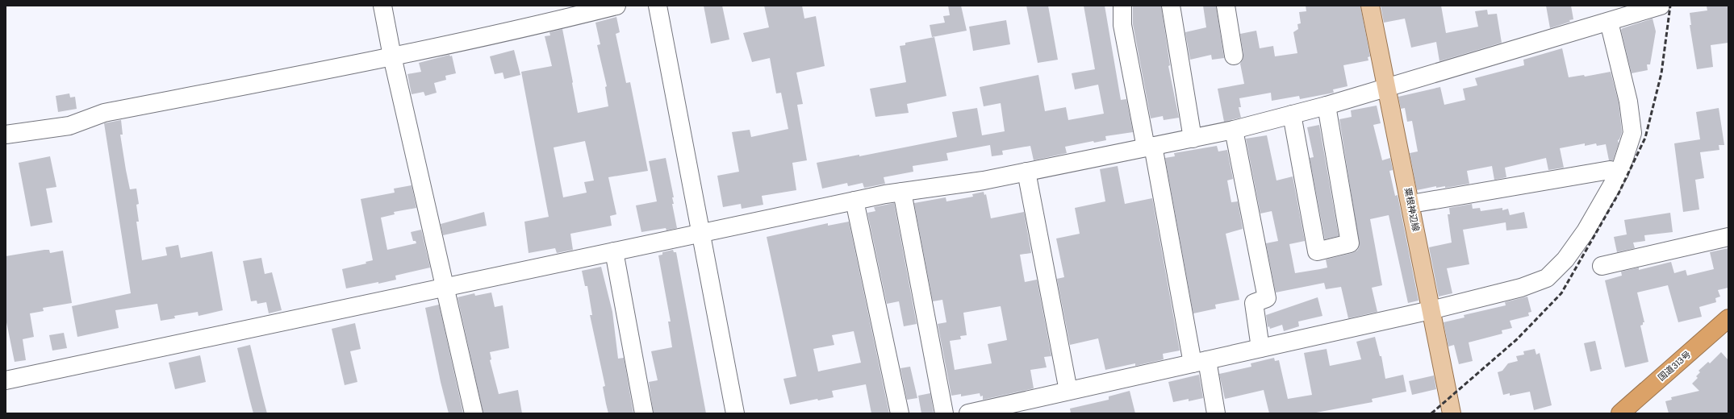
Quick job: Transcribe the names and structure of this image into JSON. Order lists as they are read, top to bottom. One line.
{"streets":{"highway":["国道313号"],"main road":["粟根神辺線"]}}
